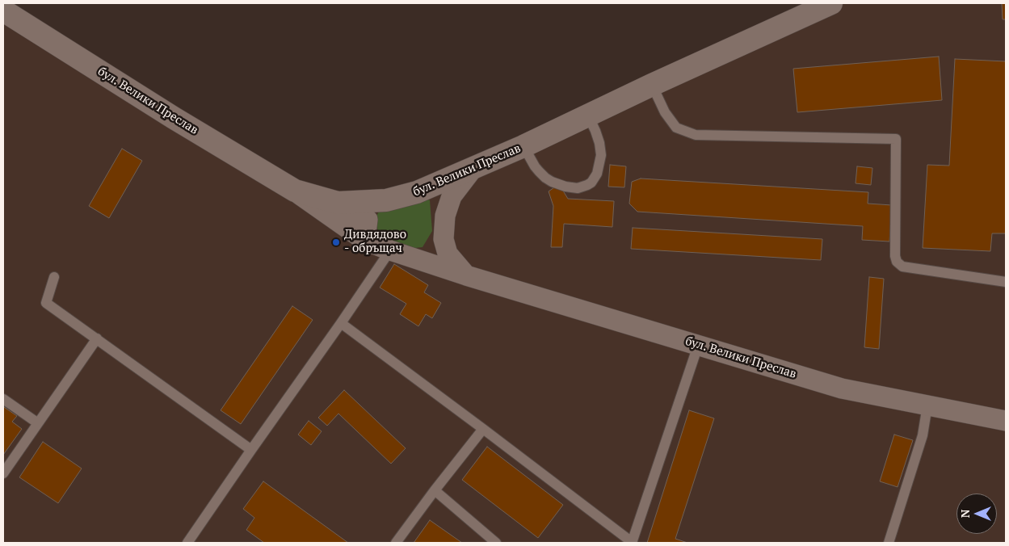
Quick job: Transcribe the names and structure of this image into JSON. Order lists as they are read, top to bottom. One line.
{"streets":{"main road":["бул. Велики Преслав"]},"places":["Дивдядово - обръщач"],"north":"left"}
